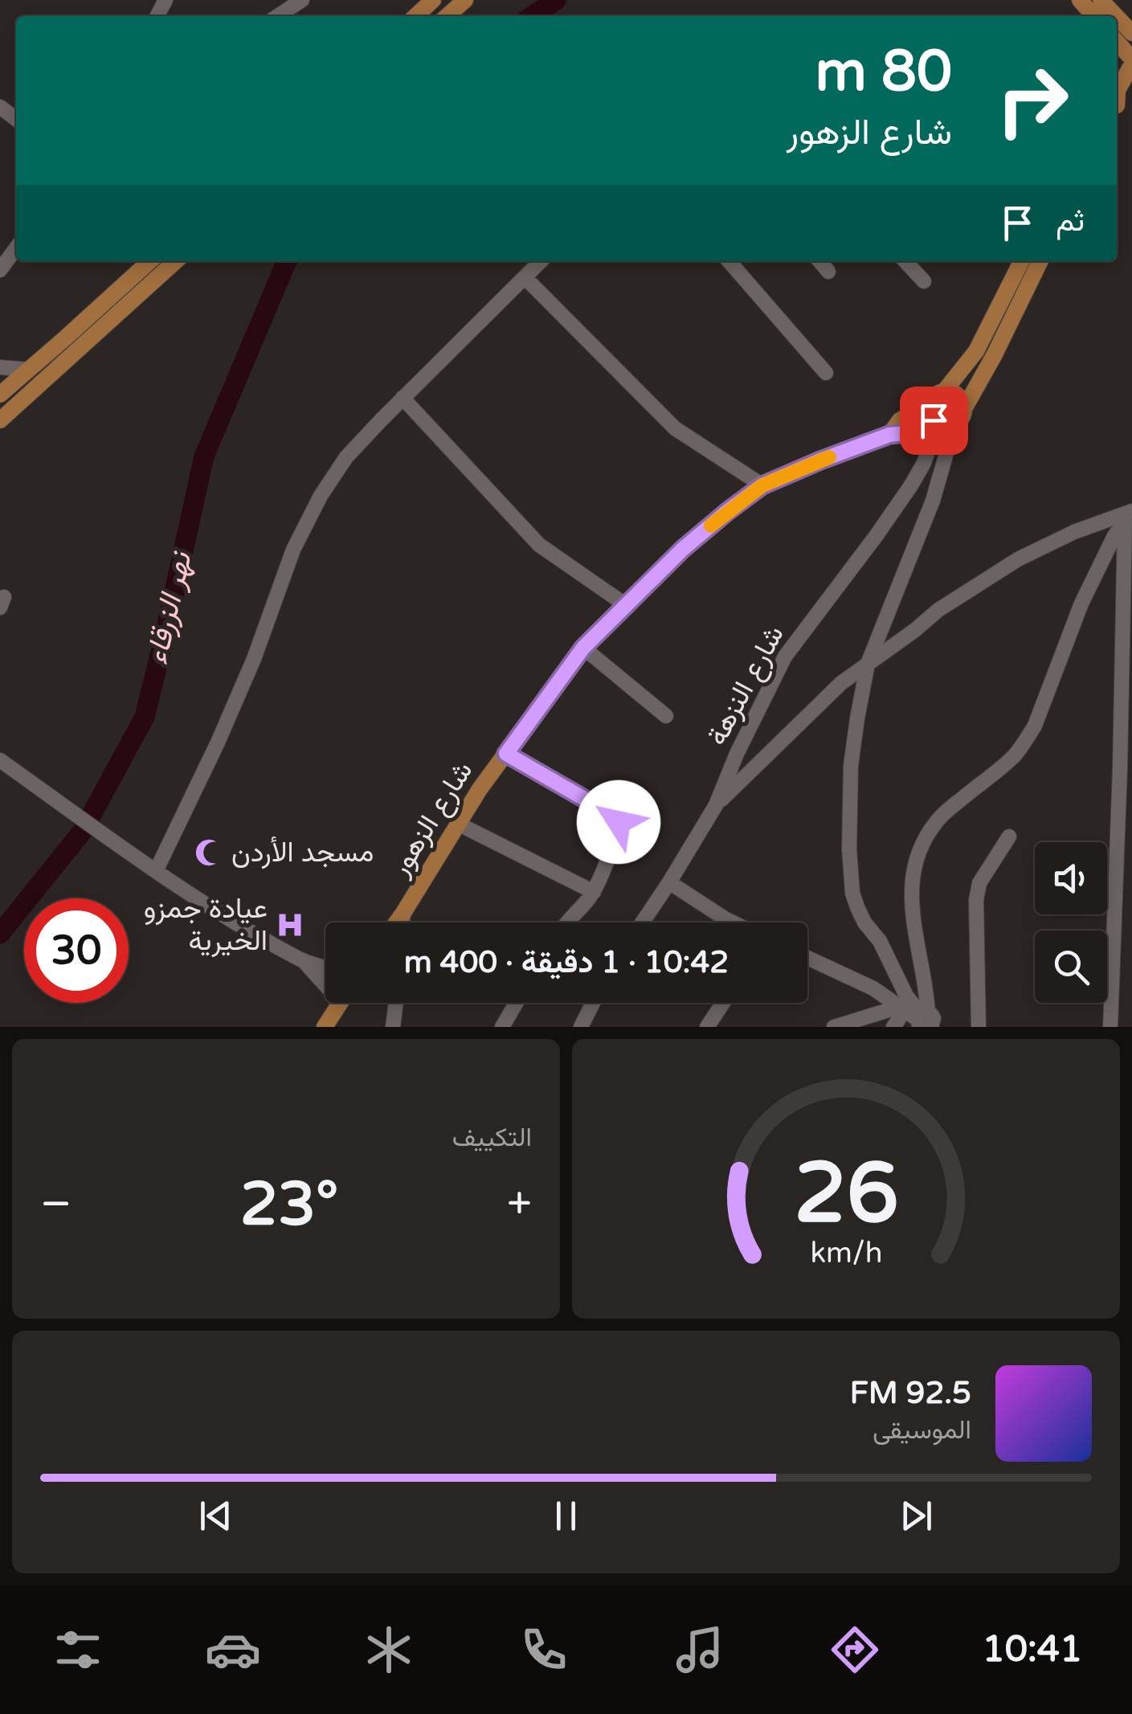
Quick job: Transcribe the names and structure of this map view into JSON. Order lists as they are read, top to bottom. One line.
{"streets":{"main road":["شارع الزهور"],"street":["شارع النزهة"]},"crossings":[["شارع النزهة","شارع الزهور"]],"water":["نهر الزرقاء"],"places":{"mosque":["مسجد الأردن"],"hospital":["عيادة جمزو الخيرية"]},"page":{"turn":["80 m","شارع الزهور"],"then":"ثم","limit":"30","trip":"10:42 · 1 دقيقة · 400 m","tile":"التكييف","heat":["−","23°","+"],"song":["92.5 FM","الموسيقى"],"tabs":"10:41","gauge":["26","km/h"]}}
